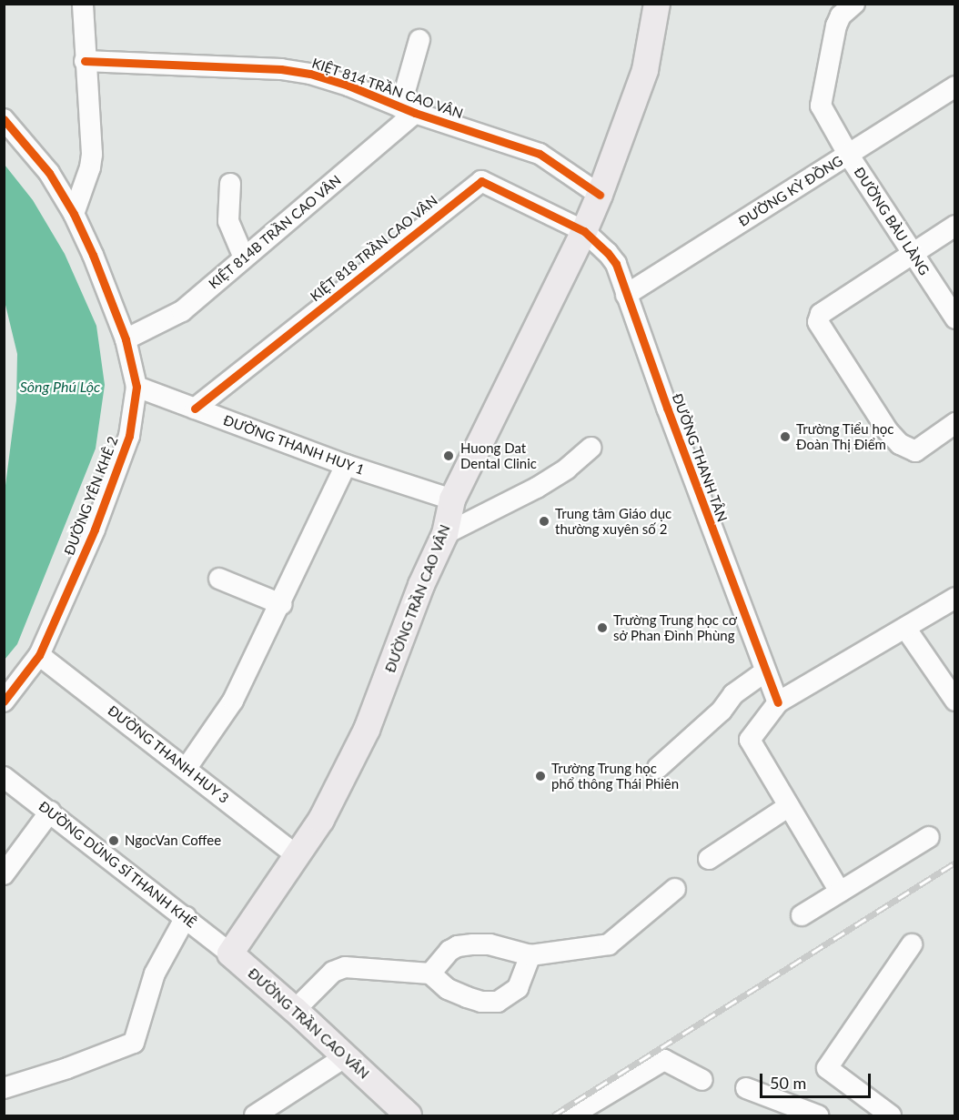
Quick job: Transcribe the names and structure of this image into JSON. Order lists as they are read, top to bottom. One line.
{"streets":{"main road":["ĐƯỜNG TRẦN CAO VÂN"],"street":["KIỆT 814 TRẦN CAO VÂN","ĐƯỜNG KỲ ĐỒNG","ĐƯỜNG BÀU LÀNG","KIỆT 814B TRẦN CAO VÂN","KIỆT 818 TRẦN CAO VÂN","ĐƯỜNG THANH HUY 1","ĐƯỜNG THANH TÂN","ĐƯỜNG YÊN KHÊ 2","ĐƯỜNG THANH HUY 3","ĐƯỜNG DŨNG SĨ THANH KHÊ"]},"crossings":[["KIỆT 814 TRẦN CAO VÂN","KIỆT 814B TRẦN CAO VÂN"],["KIỆT 814 TRẦN CAO VÂN","ĐƯỜNG TRẦN CAO VÂN"],["ĐƯỜNG KỲ ĐỒNG","ĐƯỜNG BÀU LÀNG"],["ĐƯỜNG KỲ ĐỒNG","ĐƯỜNG THANH TÂN"],["KIỆT 814B TRẦN CAO VÂN","ĐƯỜNG YÊN KHÊ 2"],["KIỆT 818 TRẦN CAO VÂN","ĐƯỜNG THANH HUY 1"],["KIỆT 818 TRẦN CAO VÂN","ĐƯỜNG THANH TÂN"],["KIỆT 818 TRẦN CAO VÂN","ĐƯỜNG TRẦN CAO VÂN"],["ĐƯỜNG THANH HUY 1","ĐƯỜNG YÊN KHÊ 2"],["ĐƯỜNG THANH HUY 1","ĐƯỜNG TRẦN CAO VÂN"],["ĐƯỜNG THANH TÂN","ĐƯỜNG TRẦN CAO VÂN"],["ĐƯỜNG YÊN KHÊ 2","ĐƯỜNG THANH HUY 3"],["ĐƯỜNG TRẦN CAO VÂN","ĐƯỜNG THANH HUY 3"],["ĐƯỜNG TRẦN CAO VÂN","ĐƯỜNG DŨNG SĨ THANH KHÊ"]],"water":["Sông Phú Lộc"],"places":["Trường Tiểu học Đoàn Thị Điểm","Huong Dat Dental Clinic","Trung tâm Giáo dục thường xuyên số 2","Trường Trung học cơ sở Phan Đình Phùng","Trường Trung học phổ thông Thái Phiên","NgocVan Coffee"],"scale_bar":"50 m"}
